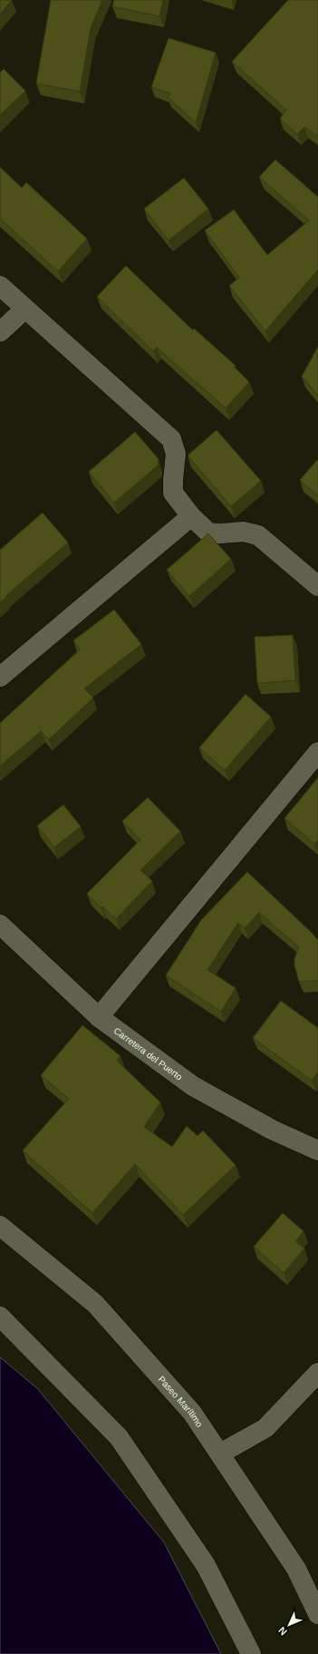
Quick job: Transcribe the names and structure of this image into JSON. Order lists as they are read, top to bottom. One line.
{"streets":{"street":["Carretera del Puerto","Paseo Marítimo"]},"north":"bottom left"}
